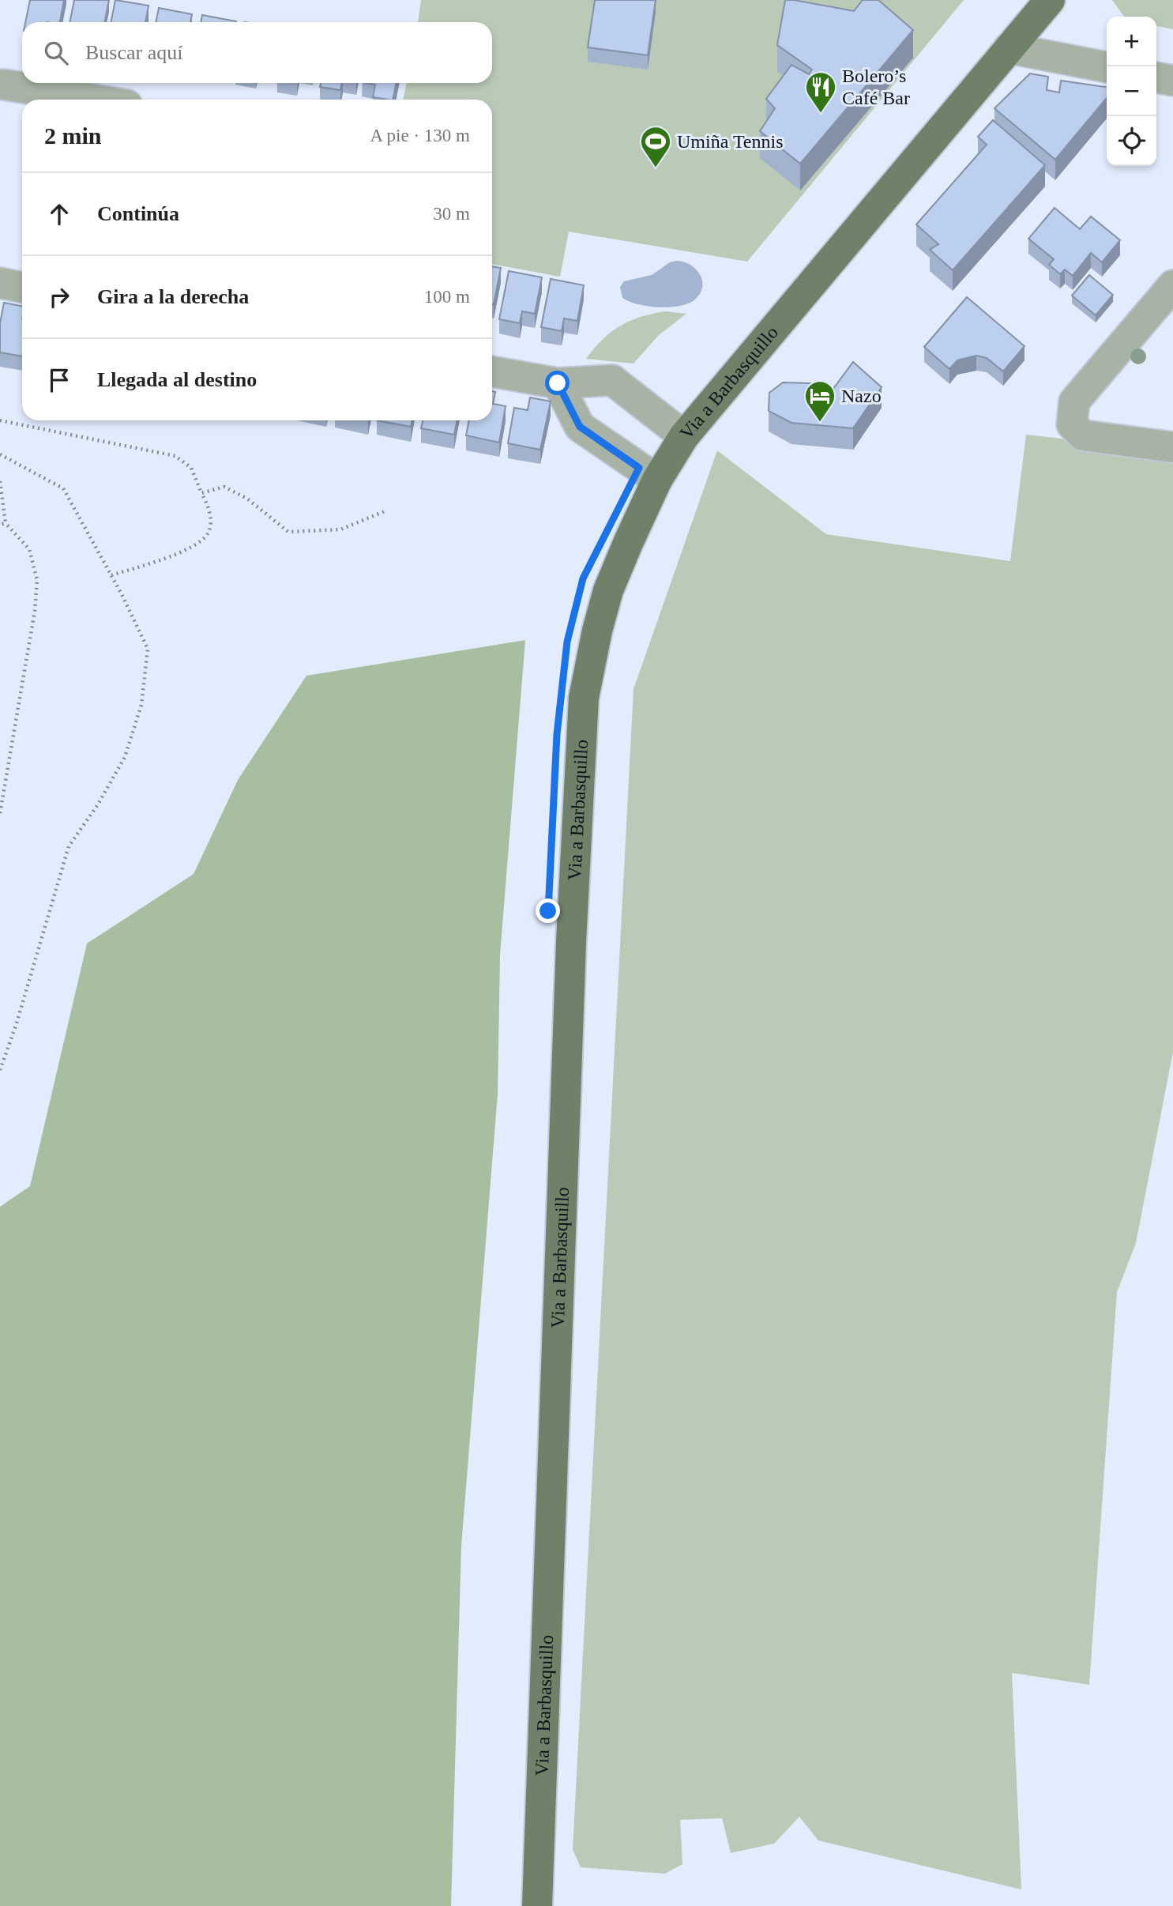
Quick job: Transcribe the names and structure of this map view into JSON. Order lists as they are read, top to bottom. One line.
{"streets":{"main road":["Via a Barbasquillo"]},"places":{"restaurant":["Bolero’s Café Bar"],"sports":["Umiña Tennis"],"hotel":["Nazo"]},"page":{"map_buttons":["+","−"],"search":"Buscar aquí","heading":["2 min","A pie · 130 m"],"list":[["Continúa","30 m"],["Gira a la derecha","100 m"],"Llegada al destino"]}}
